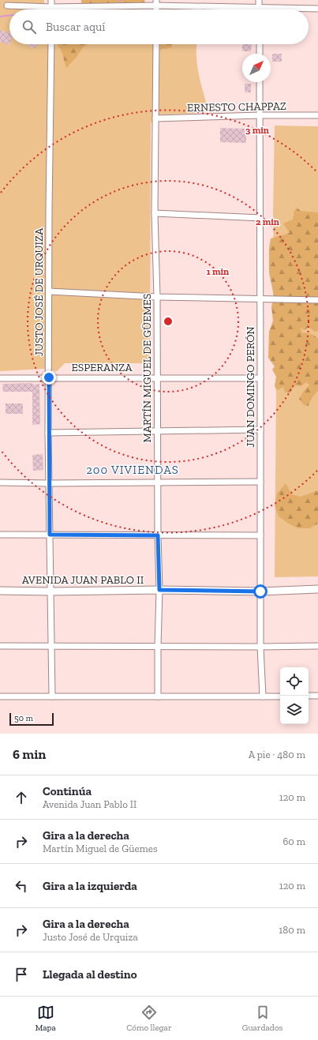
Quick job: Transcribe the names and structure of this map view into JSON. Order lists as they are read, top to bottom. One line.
{"streets":{"street":["ERNESTO CHAPPAZ","JUSTO JOSÉ DE URQUIZA","ESPERANZA","MARTÍN MIGUEL DE GÜEMES","JUAN DOMINGO PERÓN","AVENIDA JUAN PABLO II"]},"crossings":[["ERNESTO CHAPPAZ","MARTÍN MIGUEL DE GÜEMES"],["ERNESTO CHAPPAZ","JUAN DOMINGO PERÓN"],["JUSTO JOSÉ DE URQUIZA","ESPERANZA"],["JUSTO JOSÉ DE URQUIZA","AVENIDA JUAN PABLO II"],["ESPERANZA","MARTÍN MIGUEL DE GÜEMES"],["ESPERANZA","JUAN DOMINGO PERÓN"],["MARTÍN MIGUEL DE GÜEMES","AVENIDA JUAN PABLO II"],["JUAN DOMINGO PERÓN","AVENIDA JUAN PABLO II"]],"districts":["200 VIVIENDAS"],"scale_bar":"50 m","north":"top right","page":{"search":"Buscar aquí","scale":"50 m","heading":["6 min","A pie · 480 m"],"list":[["Continúa","Avenida Juan Pablo II","120 m"],["Gira a la derecha","Martín Miguel de Güemes","60 m"],["Gira a la izquierda","120 m"],["Gira a la derecha","Justo José de Urquiza","180 m"],"Llegada al destino"],"nav":["Mapa","Cómo llegar","Guardados"]},"rings":["3 min","2 min","1 min"]}
